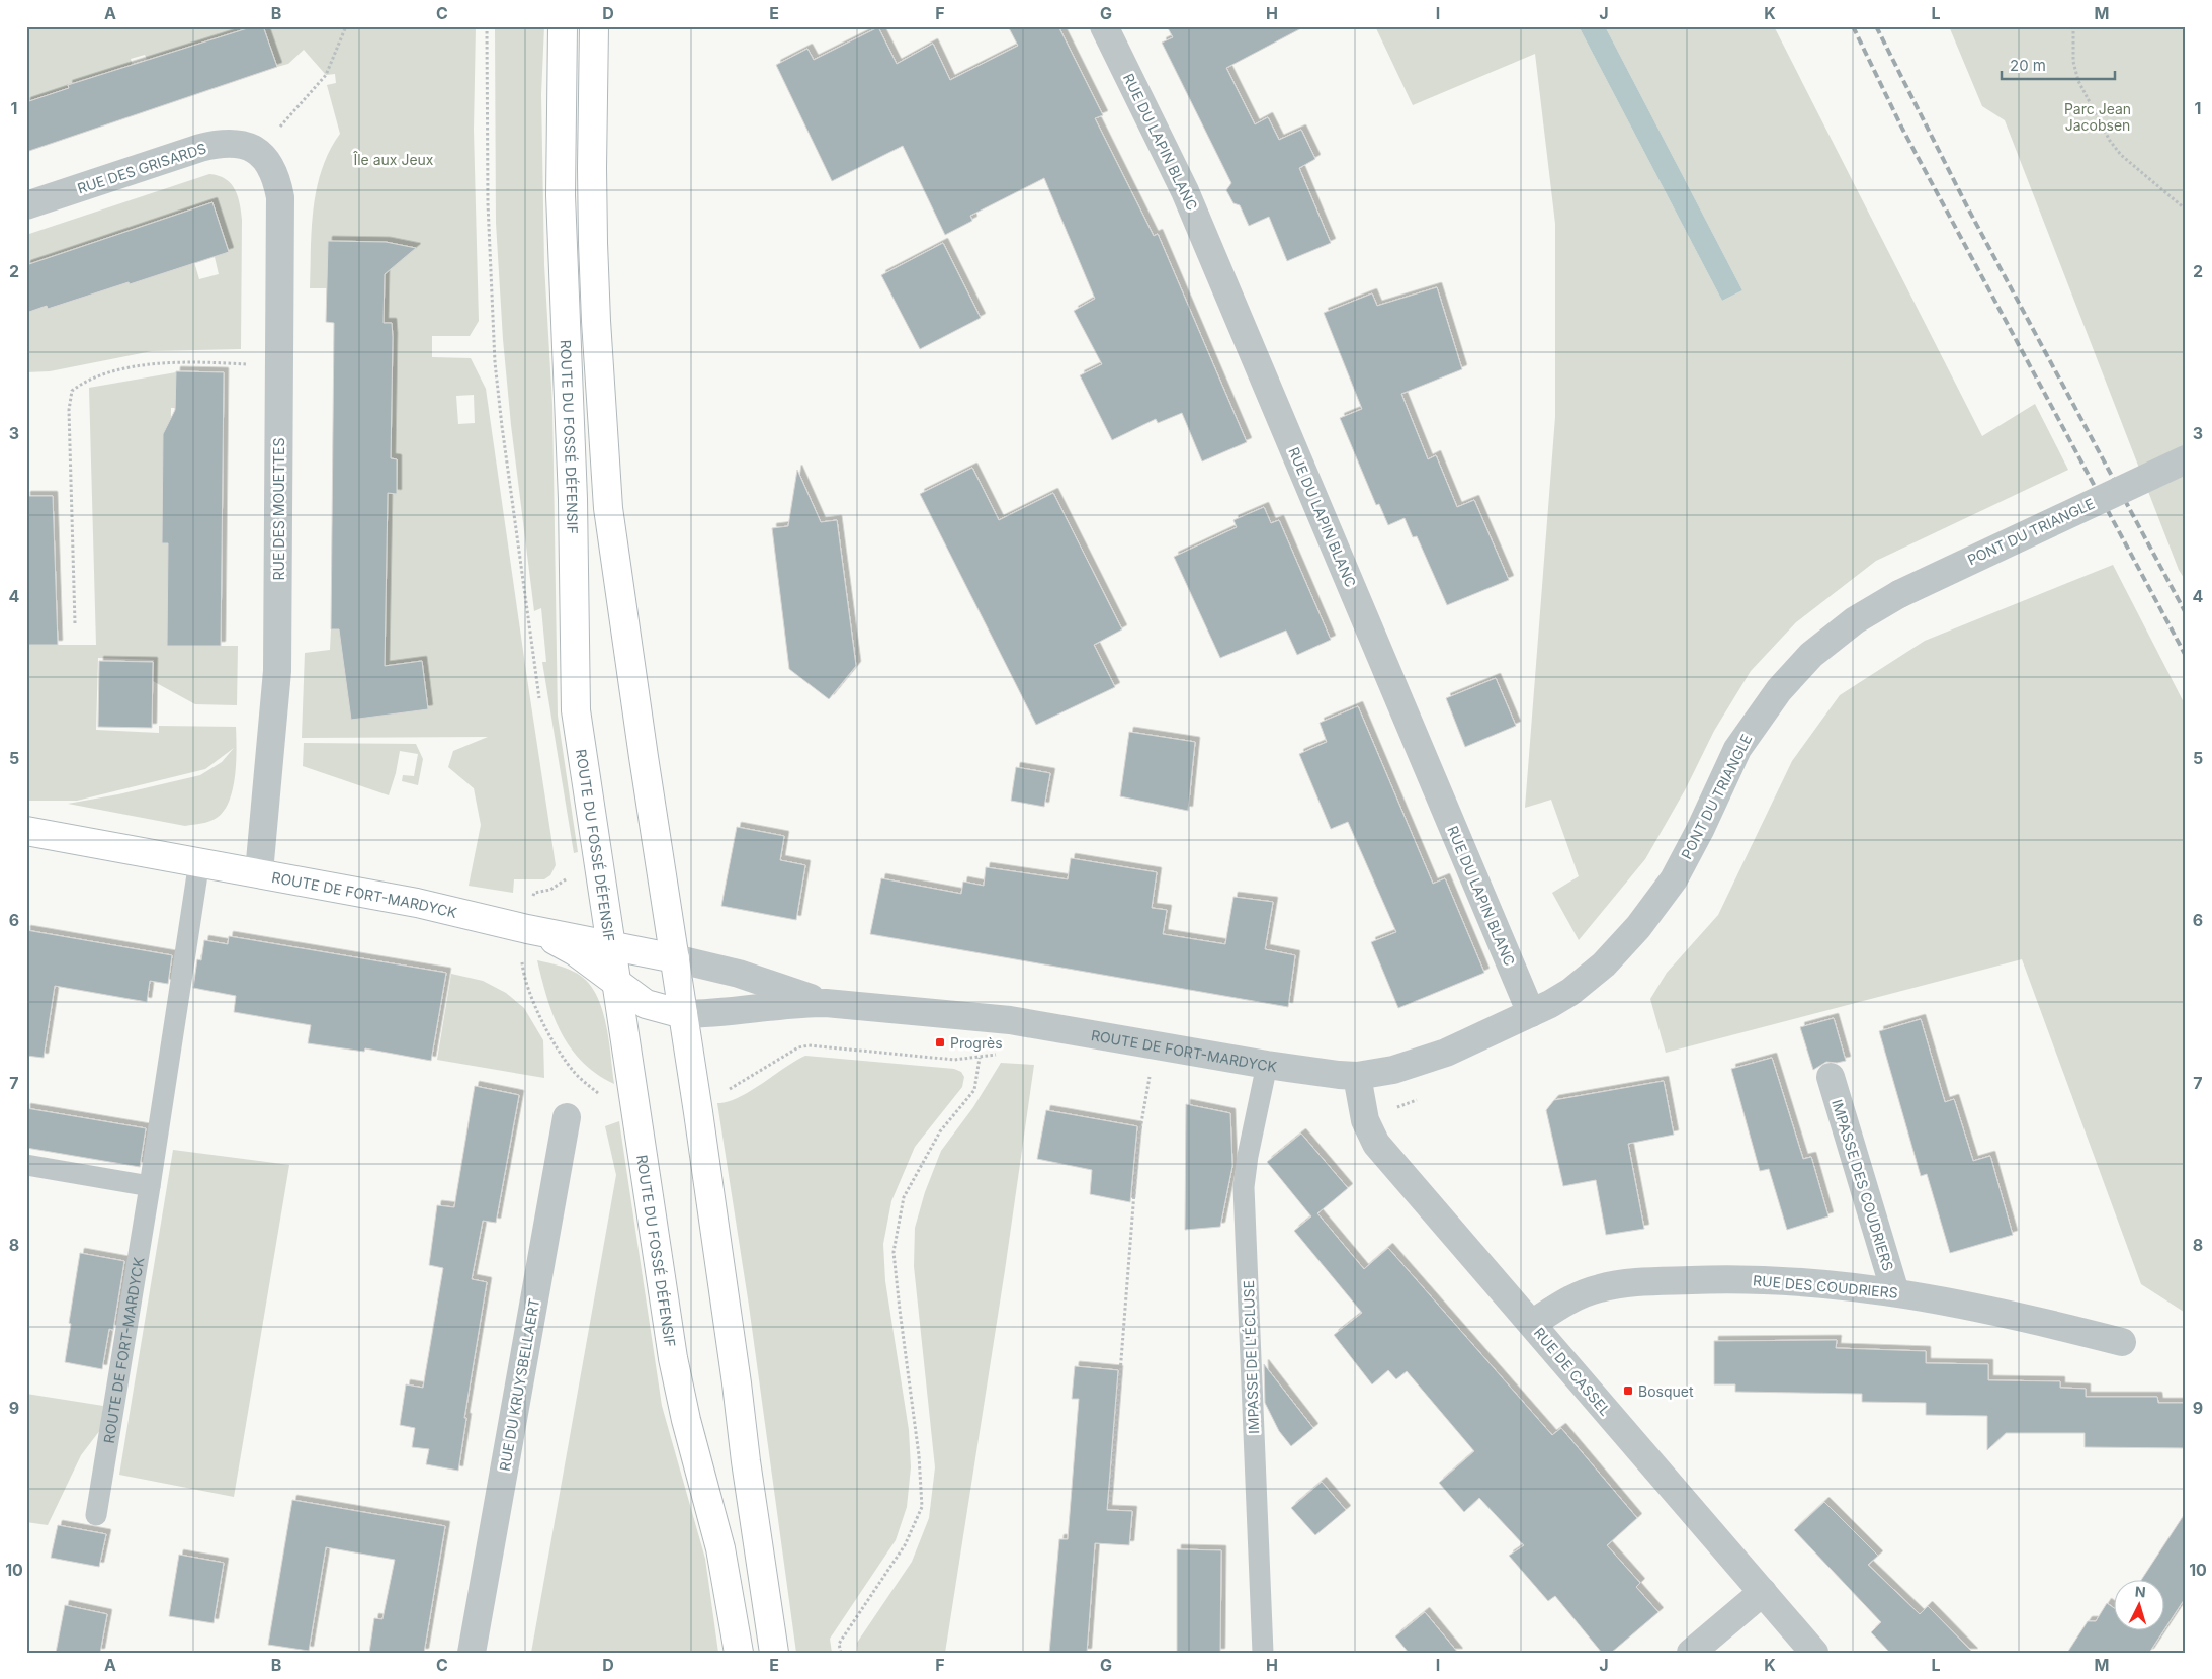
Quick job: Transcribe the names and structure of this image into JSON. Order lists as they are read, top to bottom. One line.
{"streets":{"main road":["ROUTE DU FOSSÉ DÉFENSIF","ROUTE DE FORT-MARDYCK"],"street":["RUE DU LAPIN BLANC","RUE DES GRISARDS","RUE DES MOUETTES","PONT DU TRIANGLE","IMPASSE DES COUDRIERS","RUE DES COUDRIERS","RUE DE CASSEL","RUE DU KRUYSBELLAERT"],"lane":["IMPASSE DE L'ÉCLUSE"]},"crossings":[["RUE DU LAPIN BLANC","PONT DU TRIANGLE"],["RUE DU LAPIN BLANC","ROUTE DE FORT-MARDYCK"],["RUE DES GRISARDS","RUE DES MOUETTES"],["ROUTE DU FOSSÉ DÉFENSIF","ROUTE DE FORT-MARDYCK"],["RUE DES MOUETTES","ROUTE DE FORT-MARDYCK"],["PONT DU TRIANGLE","ROUTE DE FORT-MARDYCK"],["ROUTE DE FORT-MARDYCK","IMPASSE DE L'ÉCLUSE"],["ROUTE DE FORT-MARDYCK","RUE DE CASSEL"],["IMPASSE DES COUDRIERS","RUE DES COUDRIERS"],["RUE DES COUDRIERS","RUE DE CASSEL"]],"parks":["Parc Jean Jacobsen","Île aux Jeux"],"places":{"transit":["Progrès","Bosquet"]},"scale_bar":"20 m","north":"top","grid":{"columns":["A","B","C","D","E","F","G","H","I","J","K","L","M"],"rows":["1","2","3","4","5","6","7","8","9","10"]}}
